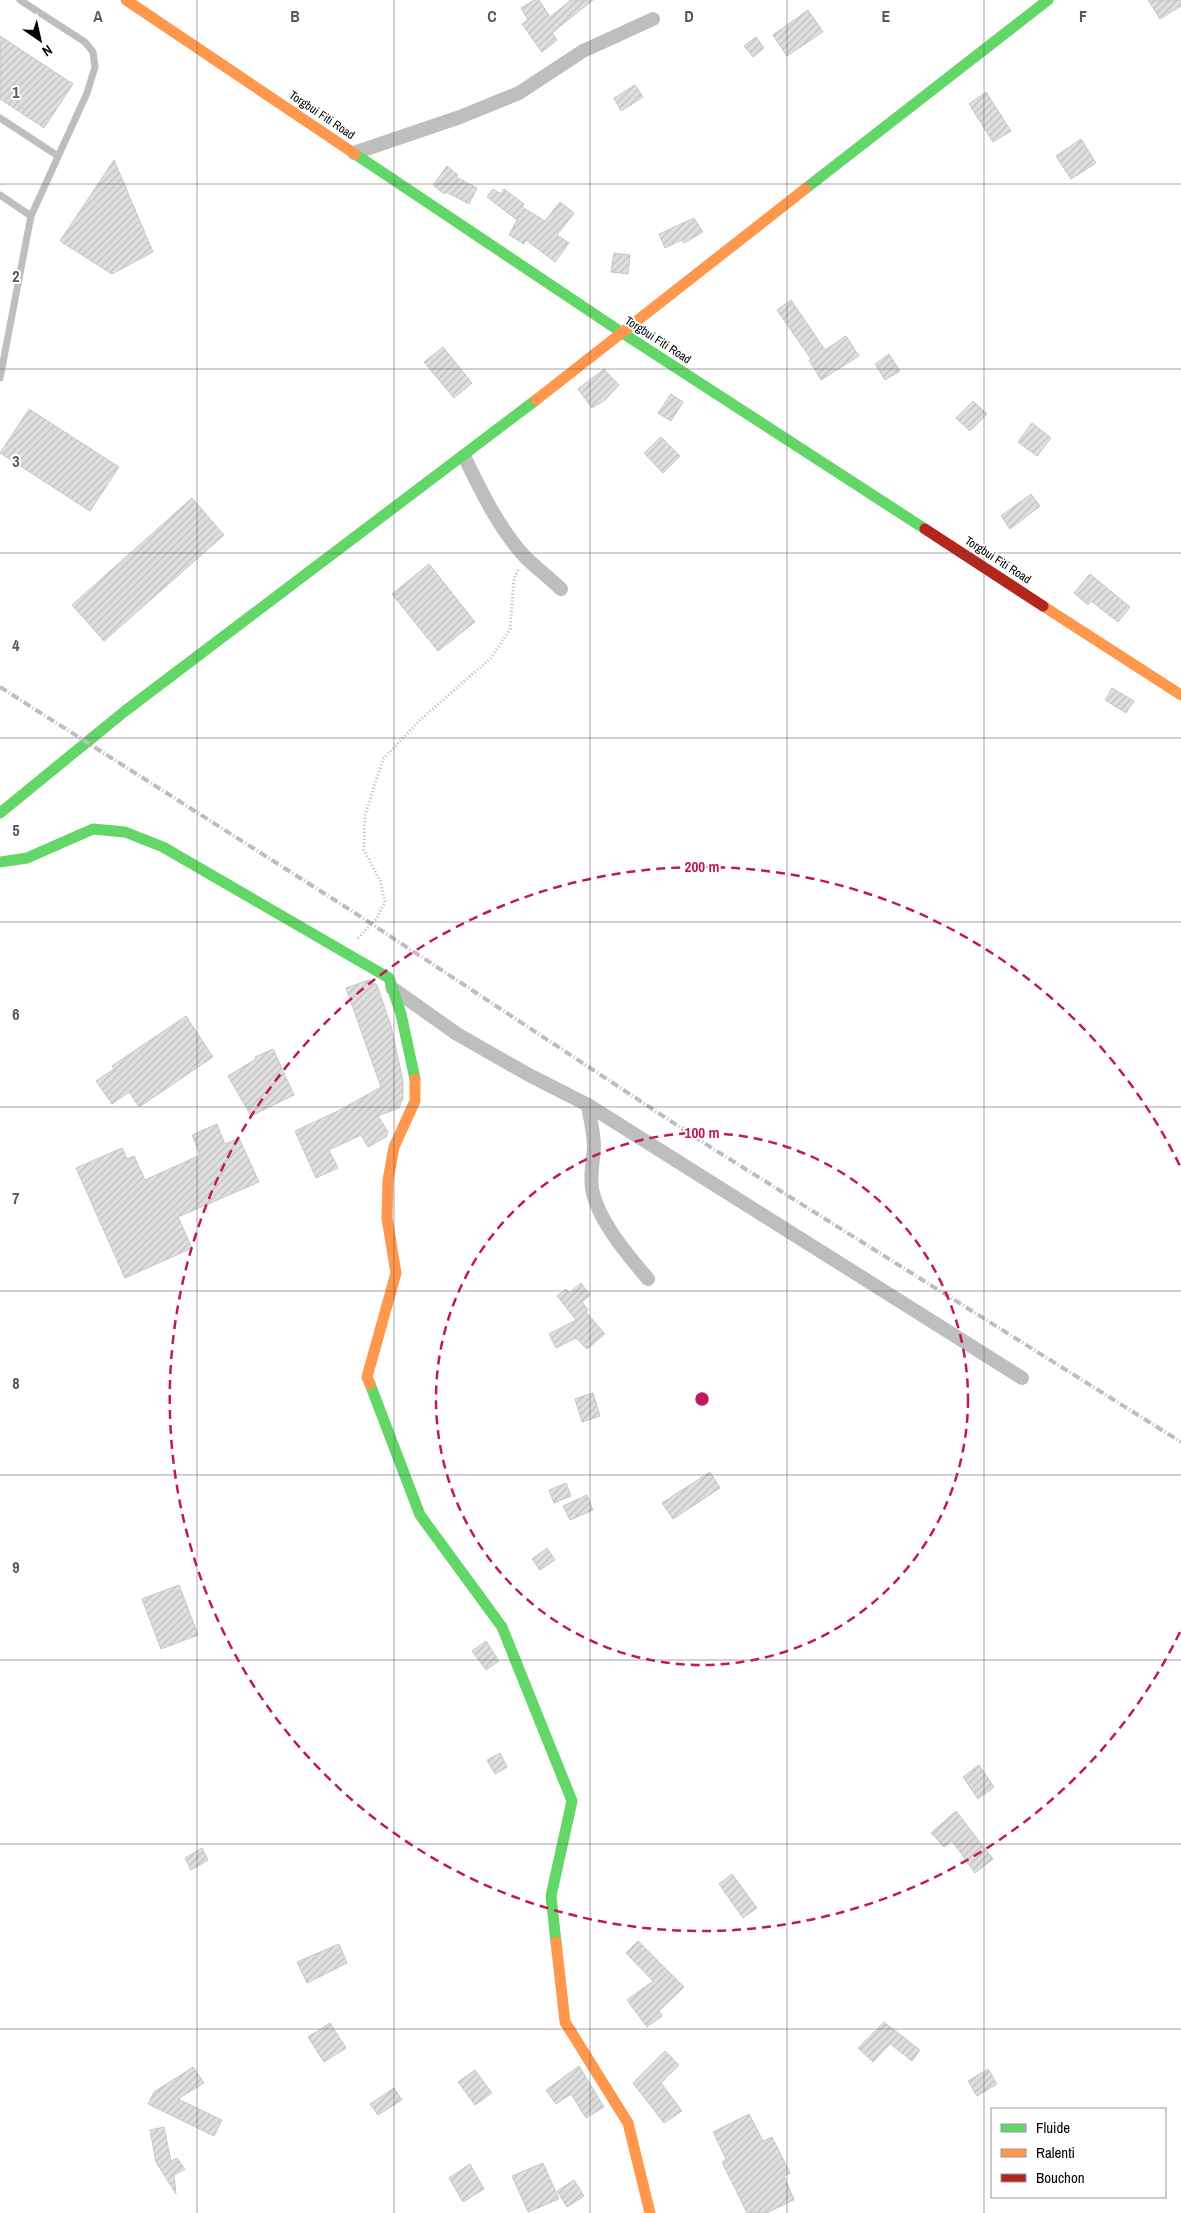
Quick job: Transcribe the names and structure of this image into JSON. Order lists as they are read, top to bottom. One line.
{"streets":{"street":["Torgbui Fiti Road"]},"legend":["Fluide","Ralenti","Bouchon"],"north":"bottom right","grid":{"columns":["A","B","C","D","E","F"],"rows":["1","2","3","4","5","6","7","8","9"]},"rings":["200 m","100 m"]}
